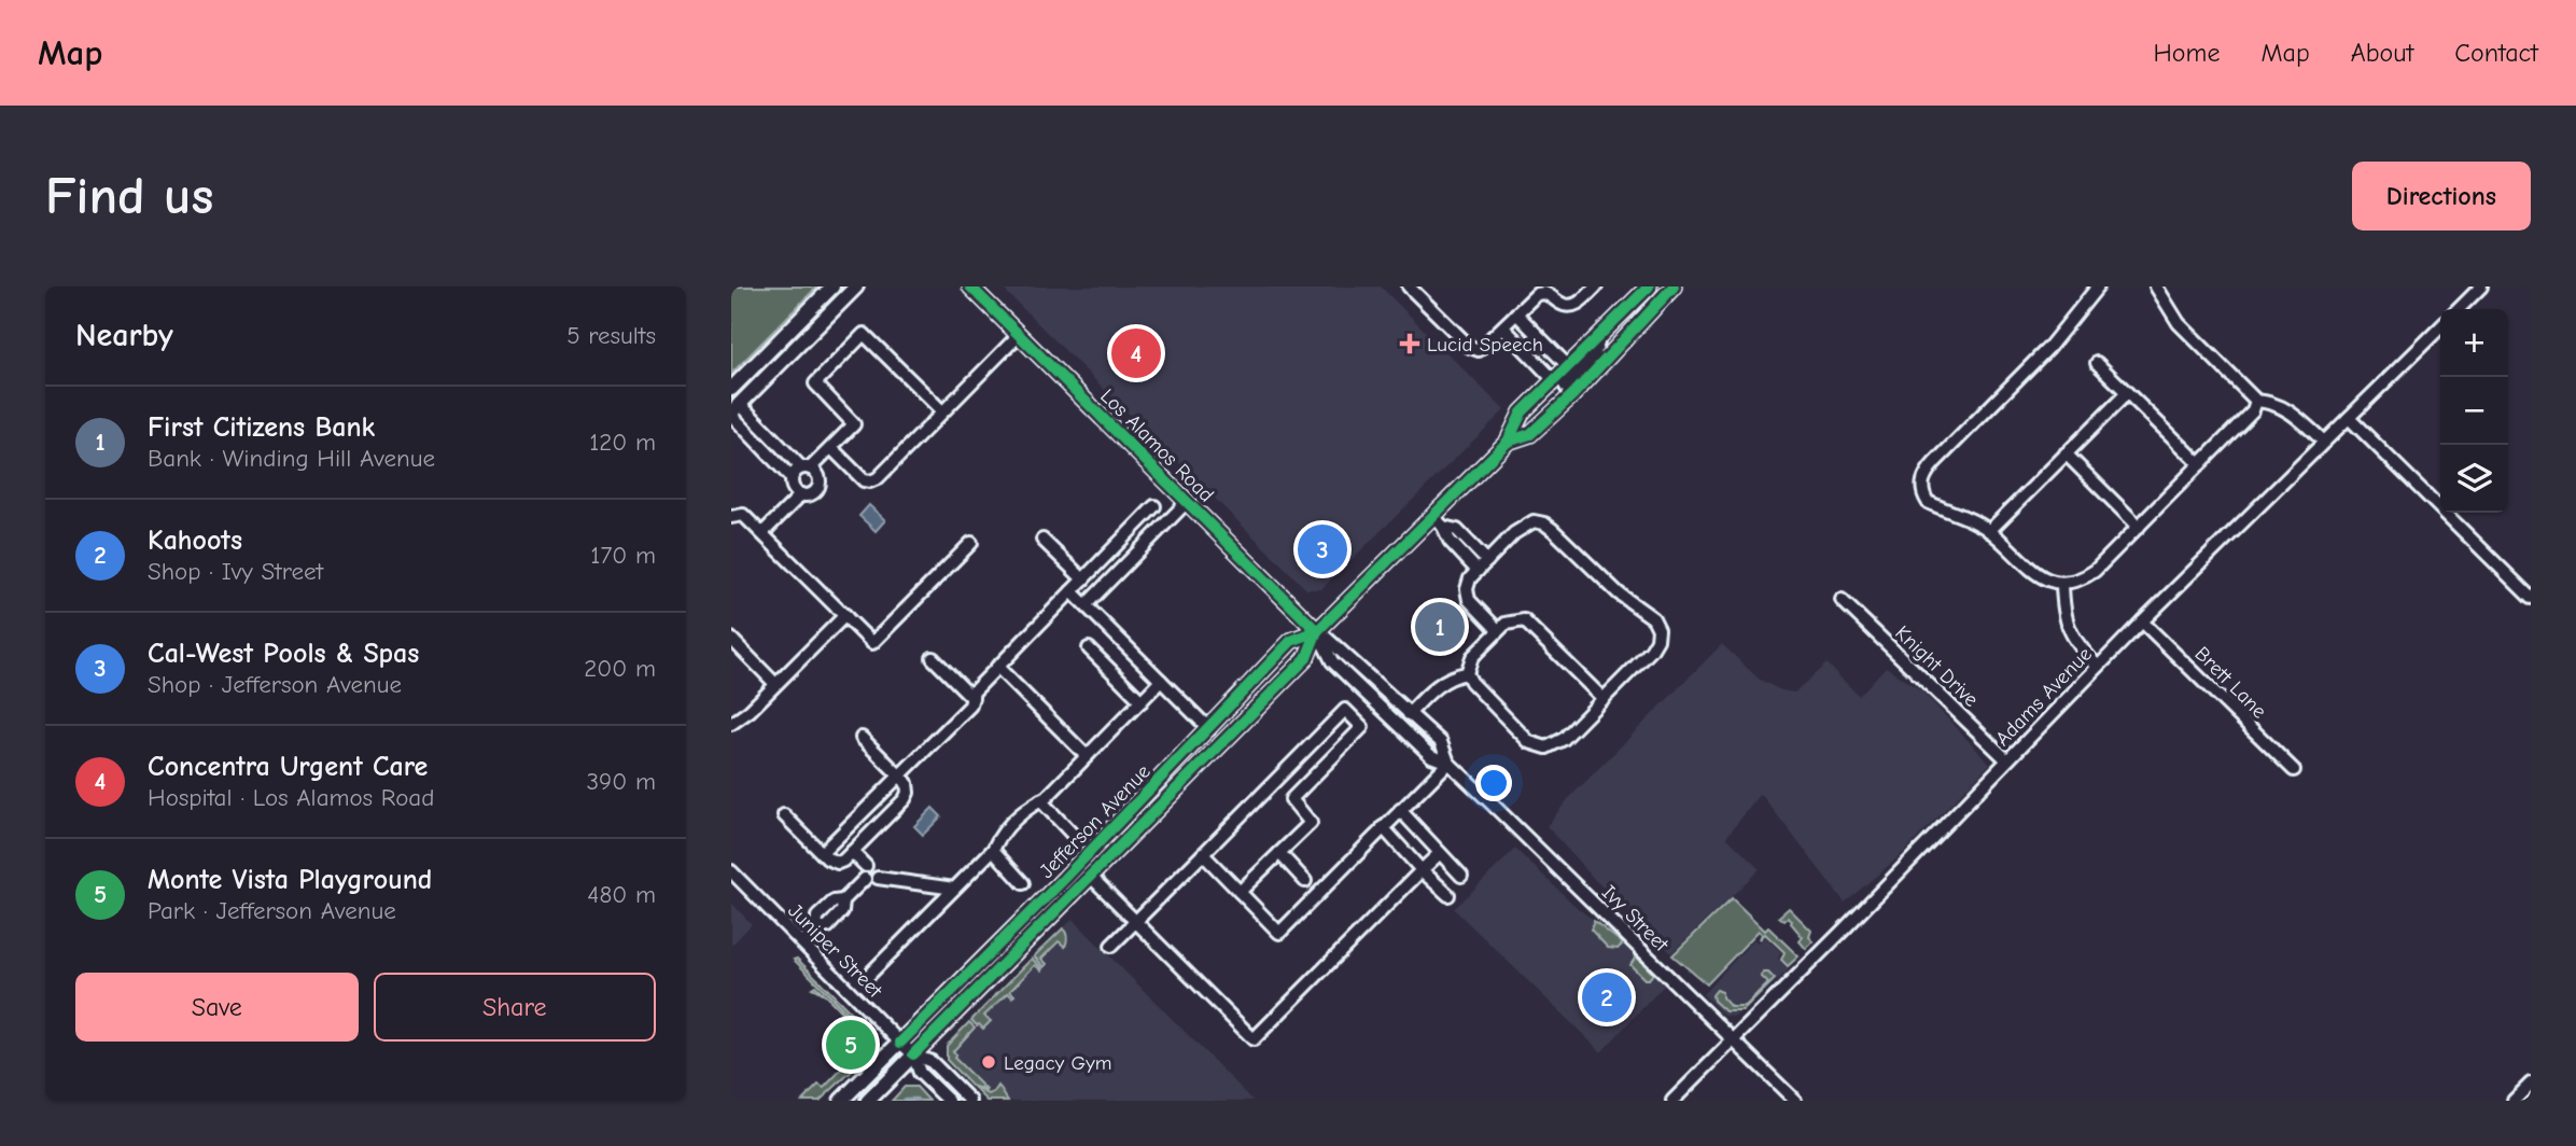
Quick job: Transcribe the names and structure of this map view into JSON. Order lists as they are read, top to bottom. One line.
{"streets":{"main road":["Los Alamos Road","Jefferson Avenue"],"street":["Knight Drive","Brett Lane","Adams Avenue","Ivy Street","Juniper Street"]},"crossings":[["Los Alamos Road","Jefferson Avenue"],["Los Alamos Road","Ivy Street"],["Knight Drive","Adams Avenue"],["Brett Lane","Adams Avenue"],["Adams Avenue","Ivy Street"],["Jefferson Avenue","Ivy Street"],["Jefferson Avenue","Juniper Street"]],"places":{"health":["Lucid Speech"],"other":["Legacy Gym"]},"page":{"header":"Map","nav":["Home","Map","About","Contact"],"buttons":["Directions",["Save","Share"]],"title":"Find us","heading":["Nearby","5 results"],"map_buttons":["+","−"],"pins":["4","3","1","2","5"],"list":[{"mark":"1","name":"First Citizens Bank","note":"Bank · Winding Hill Avenue","value":"120 m"},{"mark":"2","name":"Kahoots","note":"Shop · Ivy Street","value":"170 m"},{"mark":"3","name":"Cal-West Pools & Spas","note":"Shop · Jefferson Avenue","value":"200 m"},{"mark":"4","name":"Concentra Urgent Care","note":"Hospital · Los Alamos Road","value":"390 m"},{"mark":"5","name":"Monte Vista Playground","note":"Park · Jefferson Avenue","value":"480 m"}]}}
